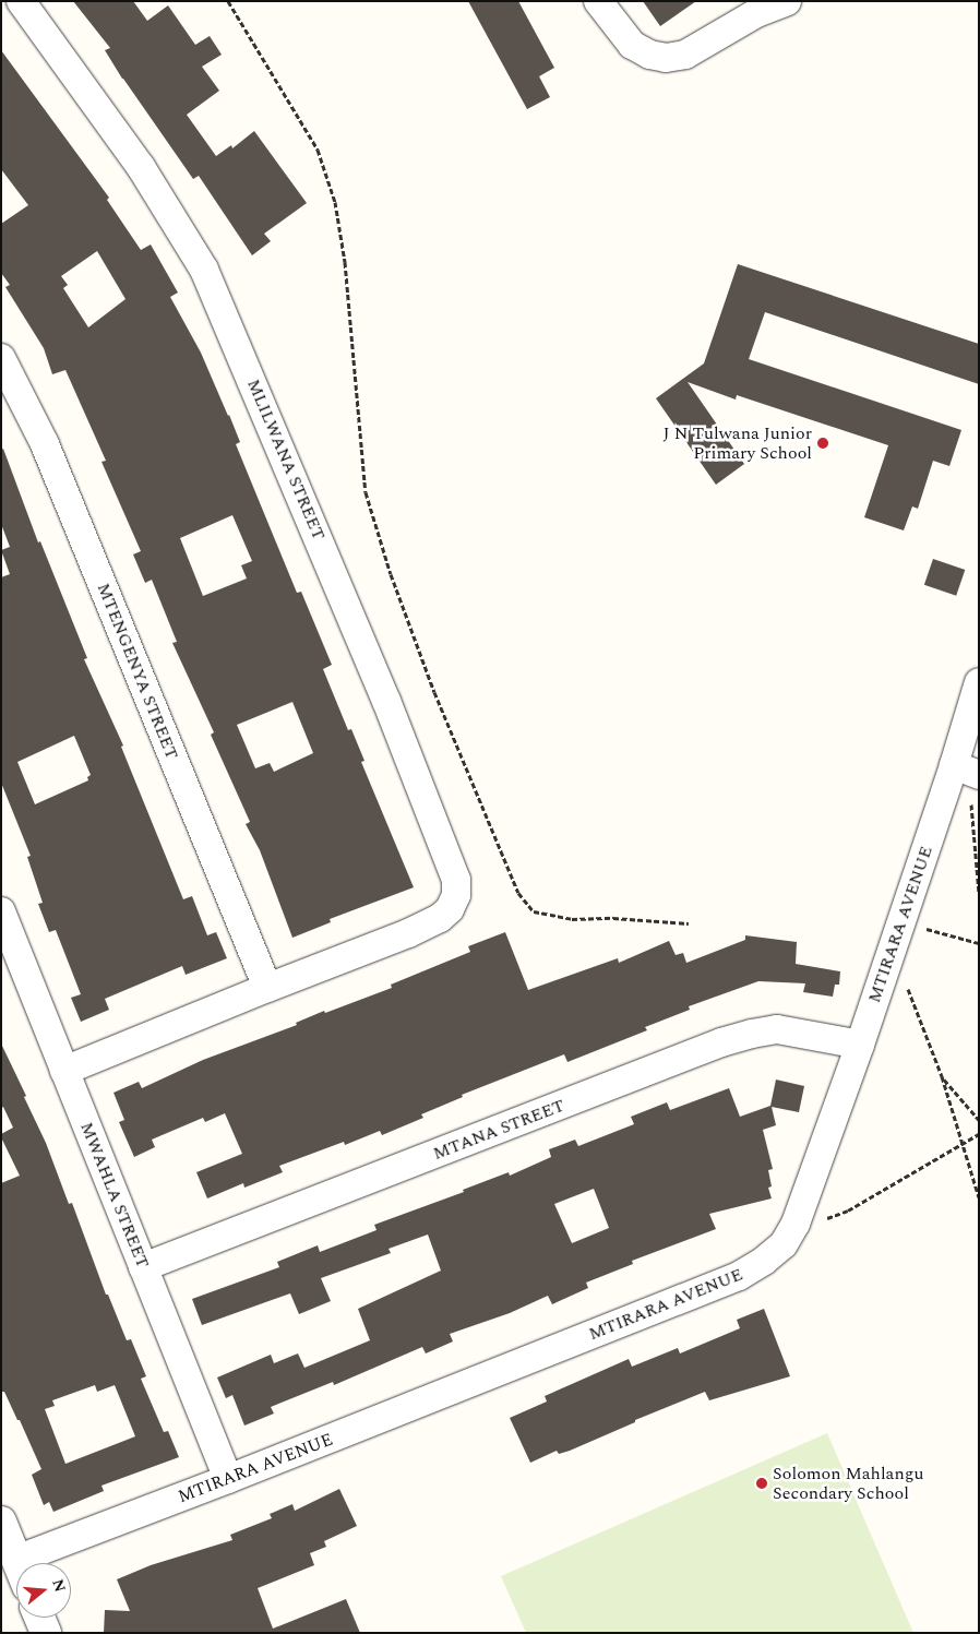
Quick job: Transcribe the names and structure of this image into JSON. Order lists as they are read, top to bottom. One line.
{"streets":{"street":["MLILWANA STREET","MTENGENYA STREET","MTIRARA AVENUE","MTANA STREET","MWAHLA STREET"]},"crossings":[["MLILWANA STREET","MTENGENYA STREET"],["MLILWANA STREET","MWAHLA STREET"],["MTIRARA AVENUE","MTANA STREET"],["MTIRARA AVENUE","MWAHLA STREET"],["MTANA STREET","MWAHLA STREET"]],"places":["J N Tulwana Junior Primary School","Solomon Mahlangu Secondary School"],"north":"right"}
